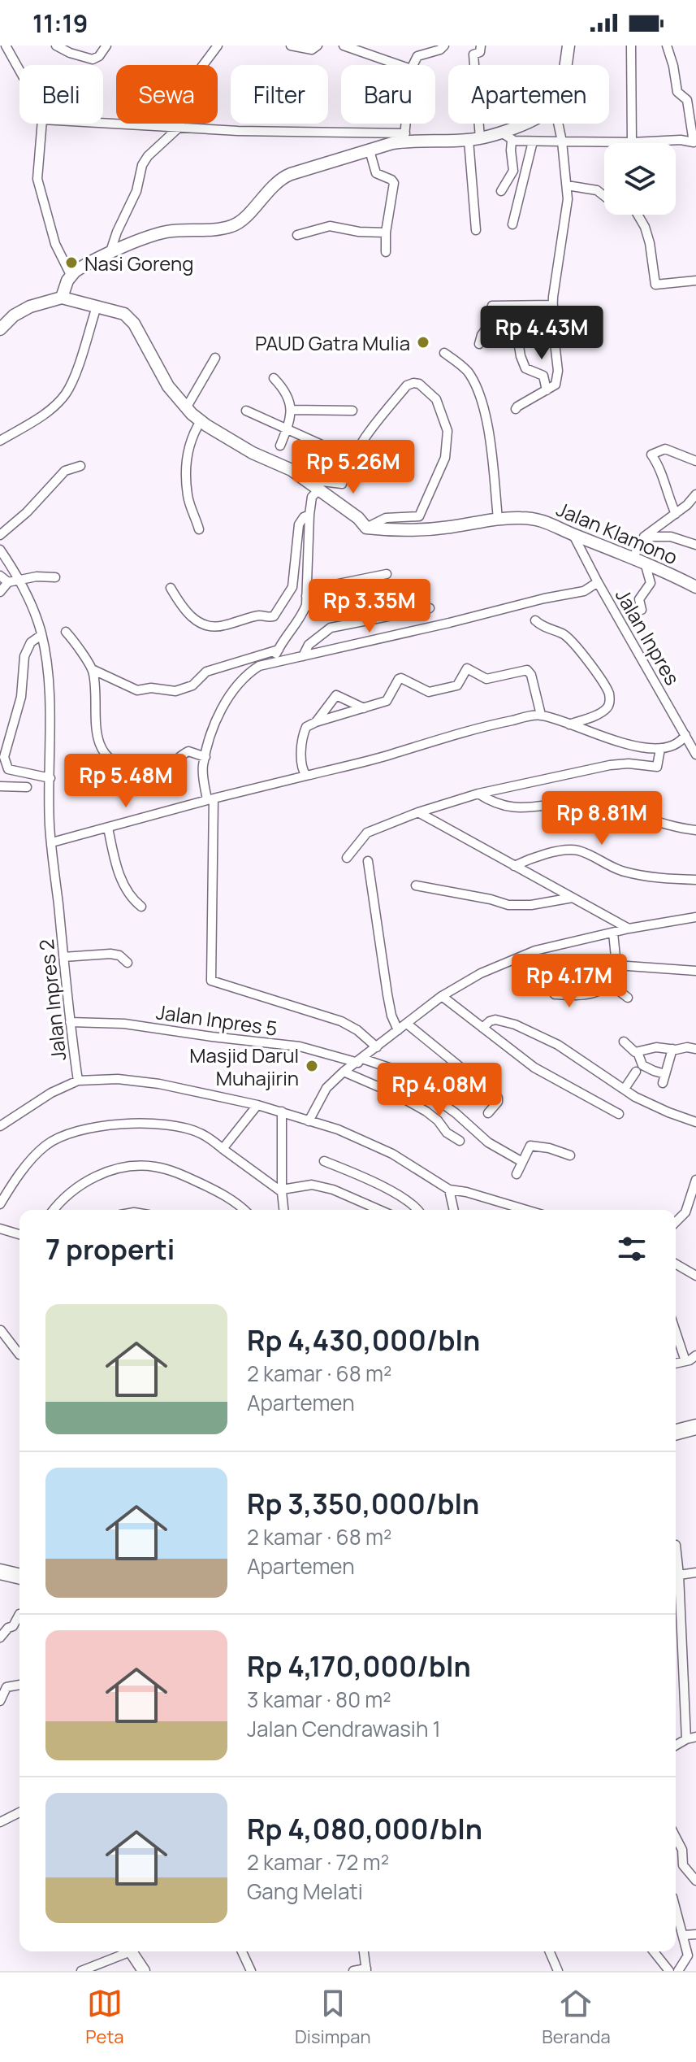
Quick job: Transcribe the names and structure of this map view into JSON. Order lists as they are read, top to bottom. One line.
{"streets":{"main road":["Jalan Klamono"],"street":["Jalan Inpres","Jalan Inpres 2","Jalan Inpres 5"]},"crossings":[["Jalan Klamono","Jalan Inpres"],["Jalan Inpres 2","Jalan Inpres 5"]],"places":["Nasi Goreng","PAUD Gatra Mulia","Masjid Darul Muhajirin"],"page":{"status":"11:19","chip":["Beli","Sewa","Filter","Baru","Apartemen"],"price":["Rp 4.43M","Rp 5.26M","Rp 3.35M","Rp 5.48M","Rp 8.81M","Rp 4.17M","Rp 4.08M"],"heading":"7 properti","list":[{"name":"Rp 4,430,000/bln","note":"2 kamar · 68 m² · Apartemen"},{"name":"Rp 3,350,000/bln","note":"2 kamar · 68 m² · Apartemen"},{"name":"Rp 4,170,000/bln","note":"3 kamar · 80 m² · Jalan Cendrawasih 1"},{"name":"Rp 4,080,000/bln","note":"2 kamar · 72 m² · Gang Melati"}],"tabs":["Peta","Disimpan","Beranda"]}}
